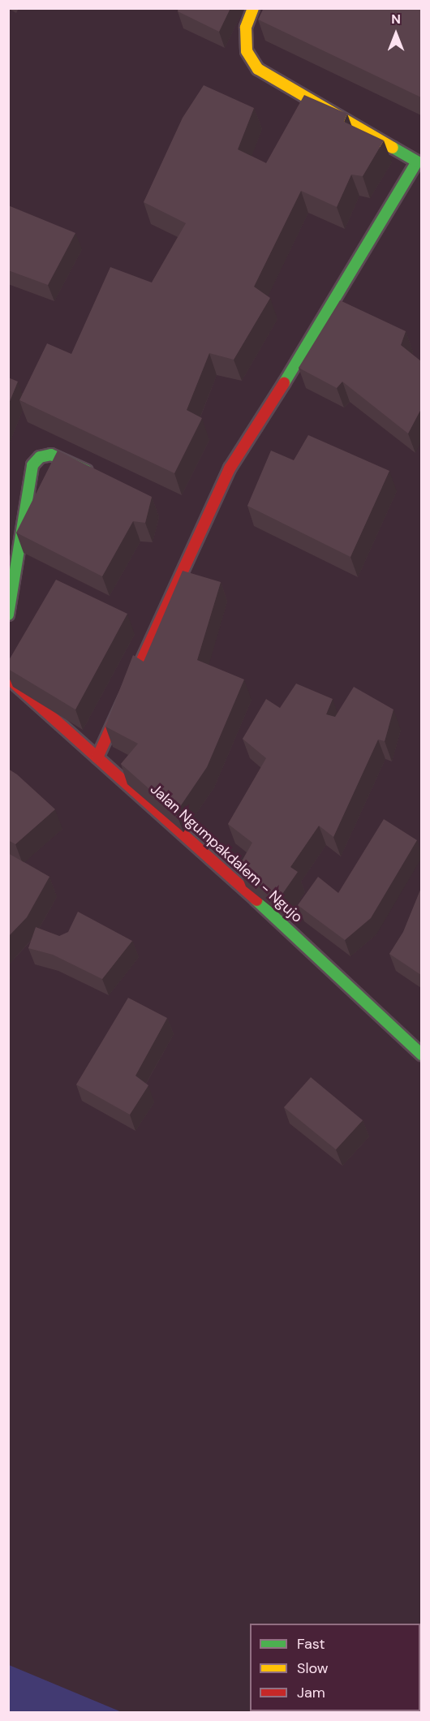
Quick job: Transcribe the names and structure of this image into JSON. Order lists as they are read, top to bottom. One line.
{"streets":{"street":["Jalan Ngumpakdalem - Ngujo"]},"legend":["Fast","Slow","Jam"],"north":"top"}
